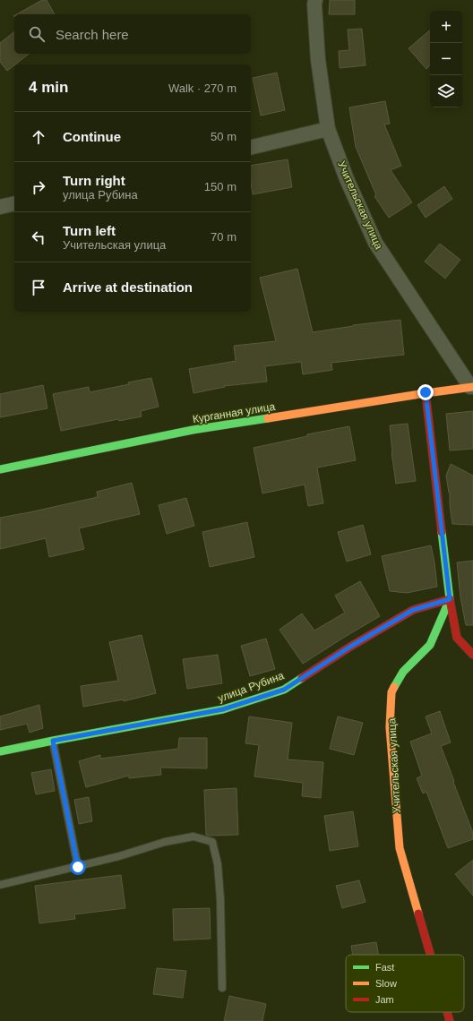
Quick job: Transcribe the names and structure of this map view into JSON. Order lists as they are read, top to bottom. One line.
{"streets":{"street":["Учительская улица","Курганная улица","улица Рубина"]},"crossings":[["Учительская улица","Курганная улица"],["Учительская улица","улица Рубина"]],"legend":["Fast","Slow","Jam"],"page":{"map_buttons":["+","−"],"search":"Search here","heading":["4 min","Walk · 270 m"],"list":[["Continue","50 m"],["Turn right","улица Рубина","150 m"],["Turn left","Учительская улица","70 m"],"Arrive at destination"]}}
